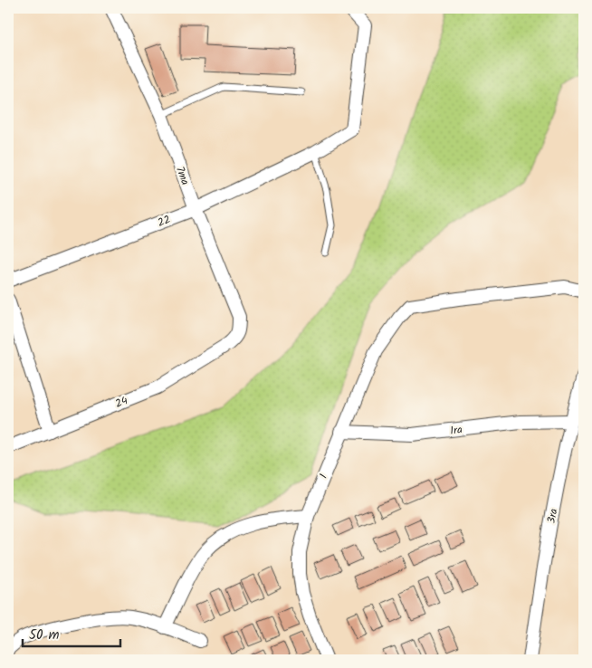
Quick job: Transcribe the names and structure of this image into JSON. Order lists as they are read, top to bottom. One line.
{"streets":{"street":["7ma","22","24","1ra","1","3ra"]},"crossings":[["7ma","22"],["7ma","24"],["1ra","1"],["1ra","3ra"]],"scale_bar":"50 m"}
